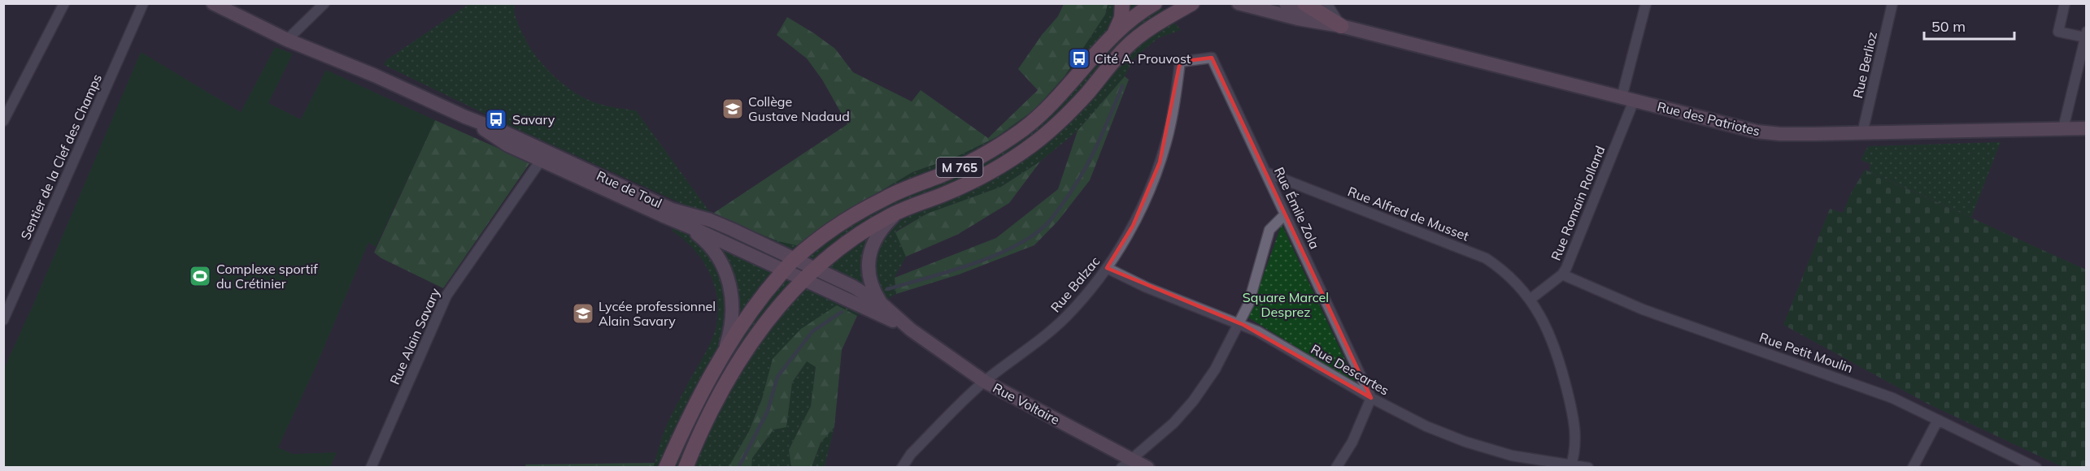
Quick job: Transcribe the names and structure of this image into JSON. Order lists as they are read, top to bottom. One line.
{"streets":{"main road":["M 765"],"street":["Rue Berlioz","Rue des Patriotes","Sentier de la Clef des Champs","Rue de Toul","Rue Romain Rolland","Rue Émile Zola","Rue Alfred de Musset","Rue Balzac","Rue Alain Savary","Rue Petit Moulin","Rue Descartes","Rue Voltaire"]},"crossings":[["Rue Berlioz","Rue des Patriotes"],["Rue des Patriotes","Rue Romain Rolland"],["M 765","Rue de Toul"],["M 765","Rue Voltaire"],["Rue de Toul","Rue Alain Savary"],["Rue de Toul","Rue Voltaire"],["Rue Romain Rolland","Rue Alfred de Musset"],["Rue Romain Rolland","Rue Petit Moulin"],["Rue Émile Zola","Rue Alfred de Musset"],["Rue Émile Zola","Rue Balzac"],["Rue Émile Zola","Rue Descartes"],["Rue Balzac","Rue Descartes"],["Rue Balzac","Rue Voltaire"]],"parks":["Square Marcel Desprez"],"places":{"bus stop":["Cité A. Prouvost","Savary"],"school or university":["Collège Gustave Nadaud","Lycée professionnel Alain Savary"],"sports":["Complexe sportif du Crétinier"]},"scale_bar":"50 m"}
